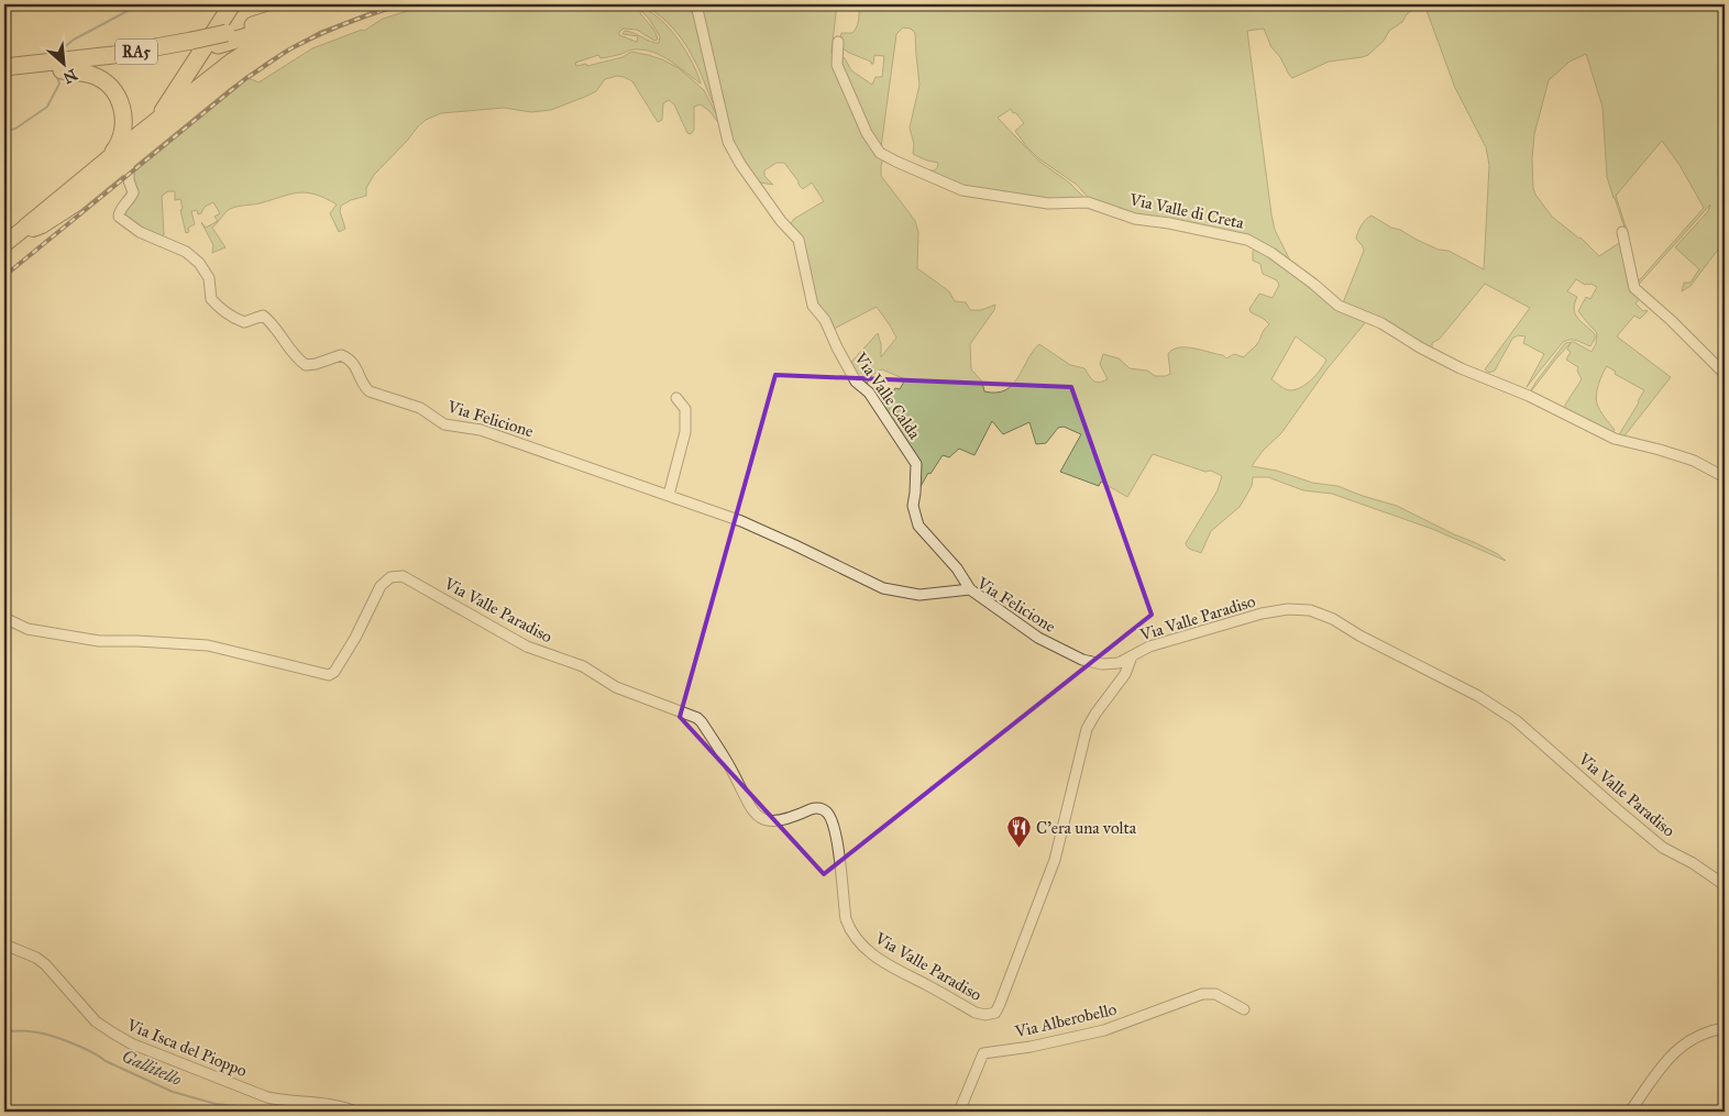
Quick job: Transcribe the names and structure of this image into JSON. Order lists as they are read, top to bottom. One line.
{"streets":{"highway":["RA5"],"street":["Via Valle di Creta","Via Valle Calda","Via Felicione","Via Valle Paradiso","Via Alberobello","Via Isca del Pioppo"]},"crossings":[["Via Valle Calda","Via Felicione"],["Via Felicione","Via Valle Paradiso"]],"water":["Gallitello"],"places":{"restaurant":["C'era una volta"]},"north":"bottom right"}
